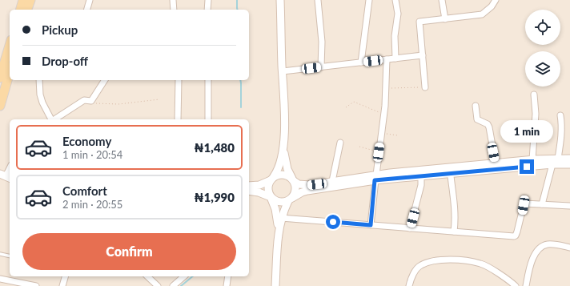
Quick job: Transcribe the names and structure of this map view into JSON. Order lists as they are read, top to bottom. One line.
{"page":{"banner":["Pickup","Drop-off"],"bubble":"1 min","list":[{"name":"Economy","note":"1 min · 20:54","value":"₦1,480"},{"name":"Comfort","note":"2 min · 20:55","value":"₦1,990"}],"buttons":"Confirm"}}
